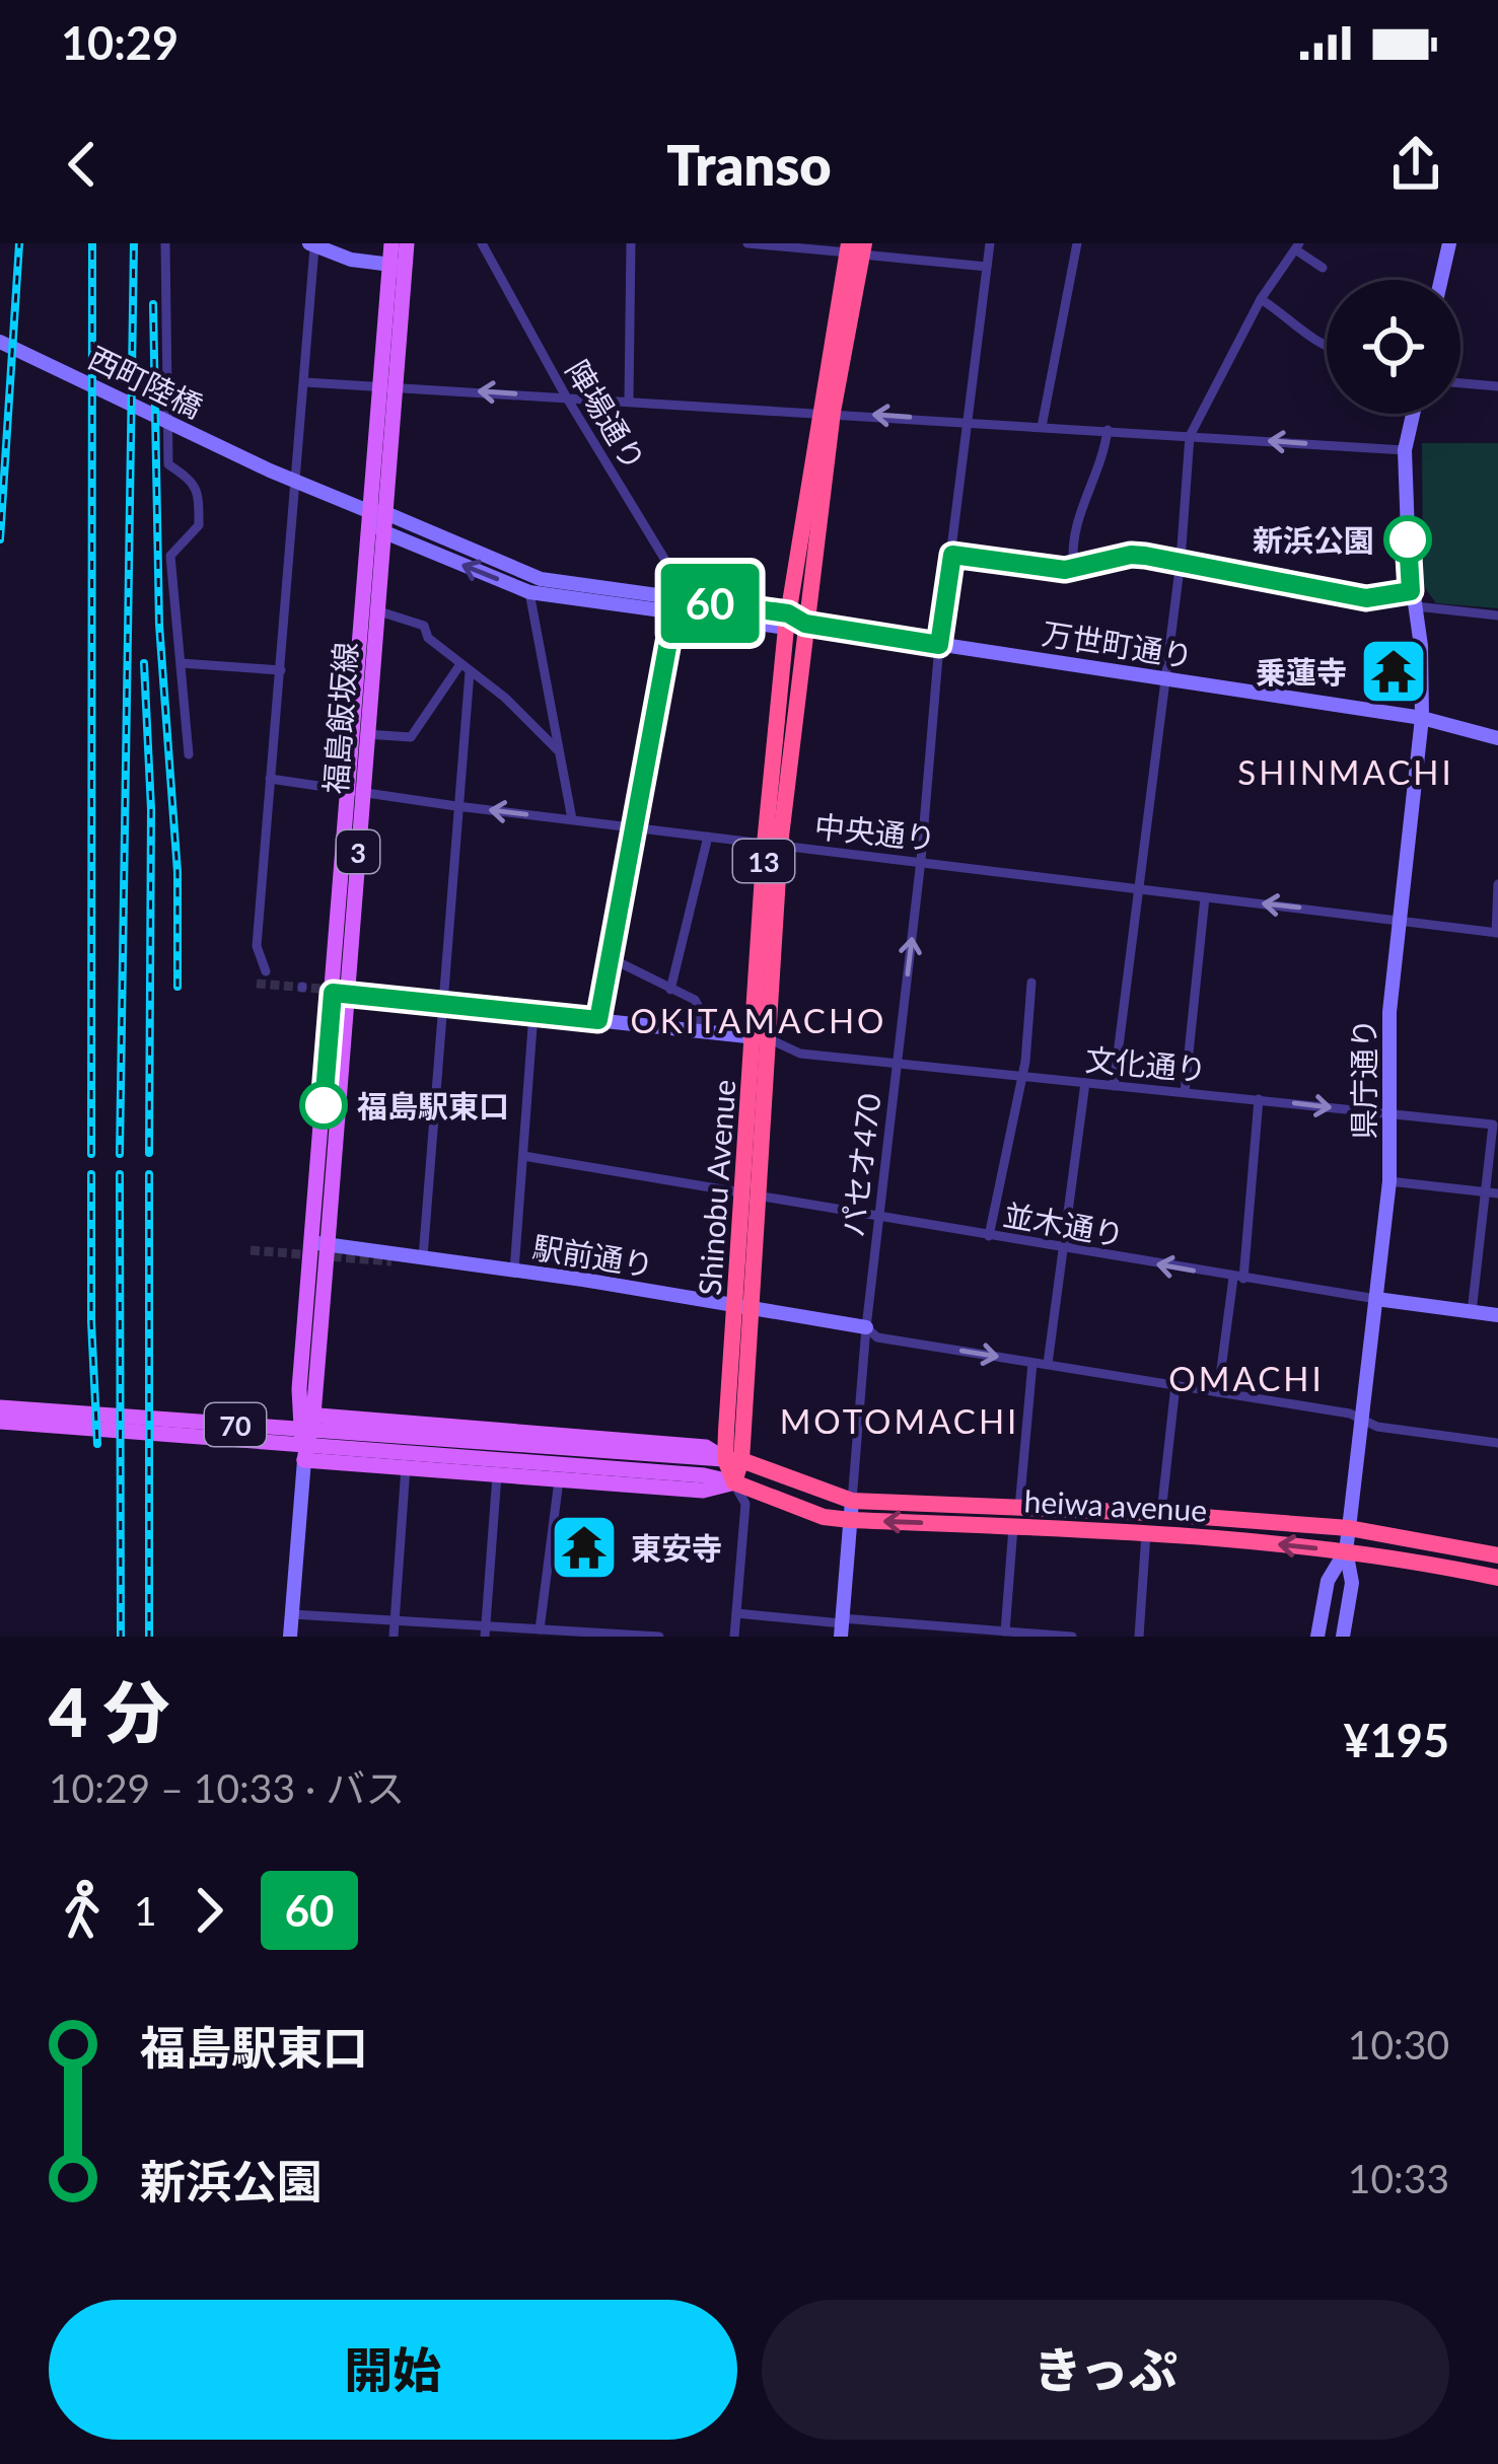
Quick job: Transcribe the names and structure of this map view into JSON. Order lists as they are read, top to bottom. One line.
{"streets":{"highway":["13","Shinobu Avenue","heiwa avenue"],"main road":["福島飯坂線","3","70"],"street":["西町陸橋","陣場通り","万世町通り","中央通り","文化通り","県庁通り","パセオ470","並木通り","駅前通り"]},"crossings":[["西町陸橋","陣場通り"],["西町陸橋","万世町通り"],["西町陸橋","福島飯坂線"],["西町陸橋","3"],["陣場通り","万世町通り"],["万世町通り","県庁通り"],["万世町通り","パセオ470"],["万世町通り","Shinobu Avenue"],["福島飯坂線","中央通り"],["福島飯坂線","3"],["福島飯坂線","駅前通り"],["中央通り","県庁通り"],["中央通り","パセオ470"],["中央通り","Shinobu Avenue"],["文化通り","県庁通り"],["文化通り","パセオ470"],["文化通り","Shinobu Avenue"],["県庁通り","並木通り"],["県庁通り","heiwa avenue"],["パセオ470","並木通り"],["パセオ470","駅前通り"],["パセオ470","heiwa avenue"],["Shinobu Avenue","並木通り"],["Shinobu Avenue","駅前通り"],["Shinobu Avenue","70"],["Shinobu Avenue","heiwa avenue"],["70","heiwa avenue"]],"districts":["SHINMACHI","OKITAMACHO","OMACHI","MOTOMACHI"],"places":{"other":["新浜公園","福島駅東口"],"temple":["乗蓮寺","東安寺"]},"lines":["bus line 60"],"page":{"status":"10:29","header":"Transo","on_map":"60","heading":["4 分","10:29 – 10:33 · バス","¥195"],"legs":["1","60"],"list":[{"name":"福島駅東口","value":"10:30"},{"name":"新浜公園","value":"10:33"}],"buttons":["開始","きっぷ"]}}
